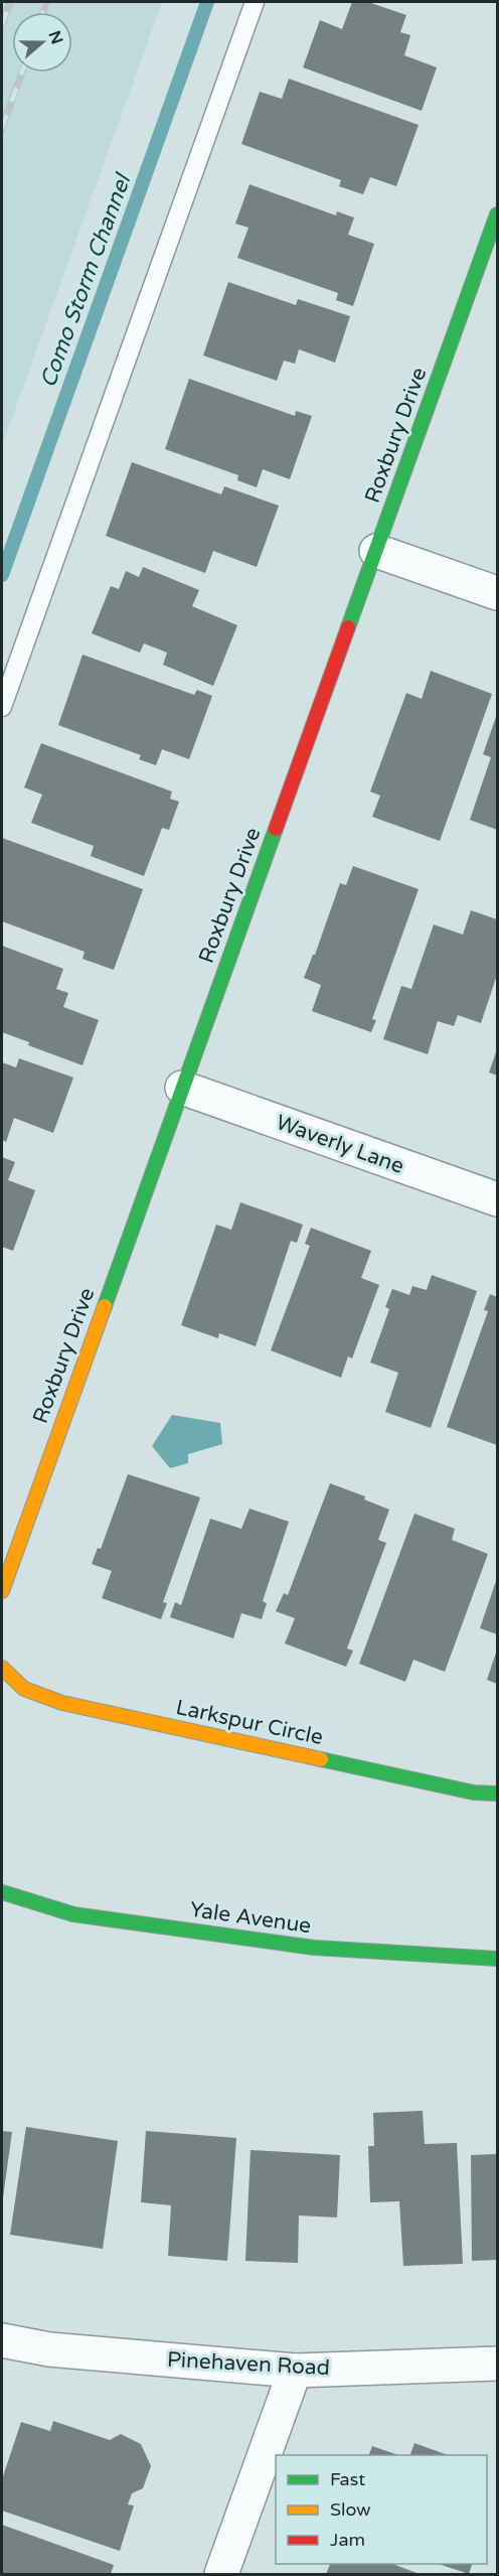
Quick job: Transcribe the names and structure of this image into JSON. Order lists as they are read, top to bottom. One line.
{"streets":{"street":["Roxbury Drive","Waverly Lane","Larkspur Circle","Yale Avenue","Pinehaven Road"]},"crossings":[["Roxbury Drive","Waverly Lane"]],"water":["Como Storm Channel"],"legend":["Fast","Slow","Jam"],"north":"right"}
